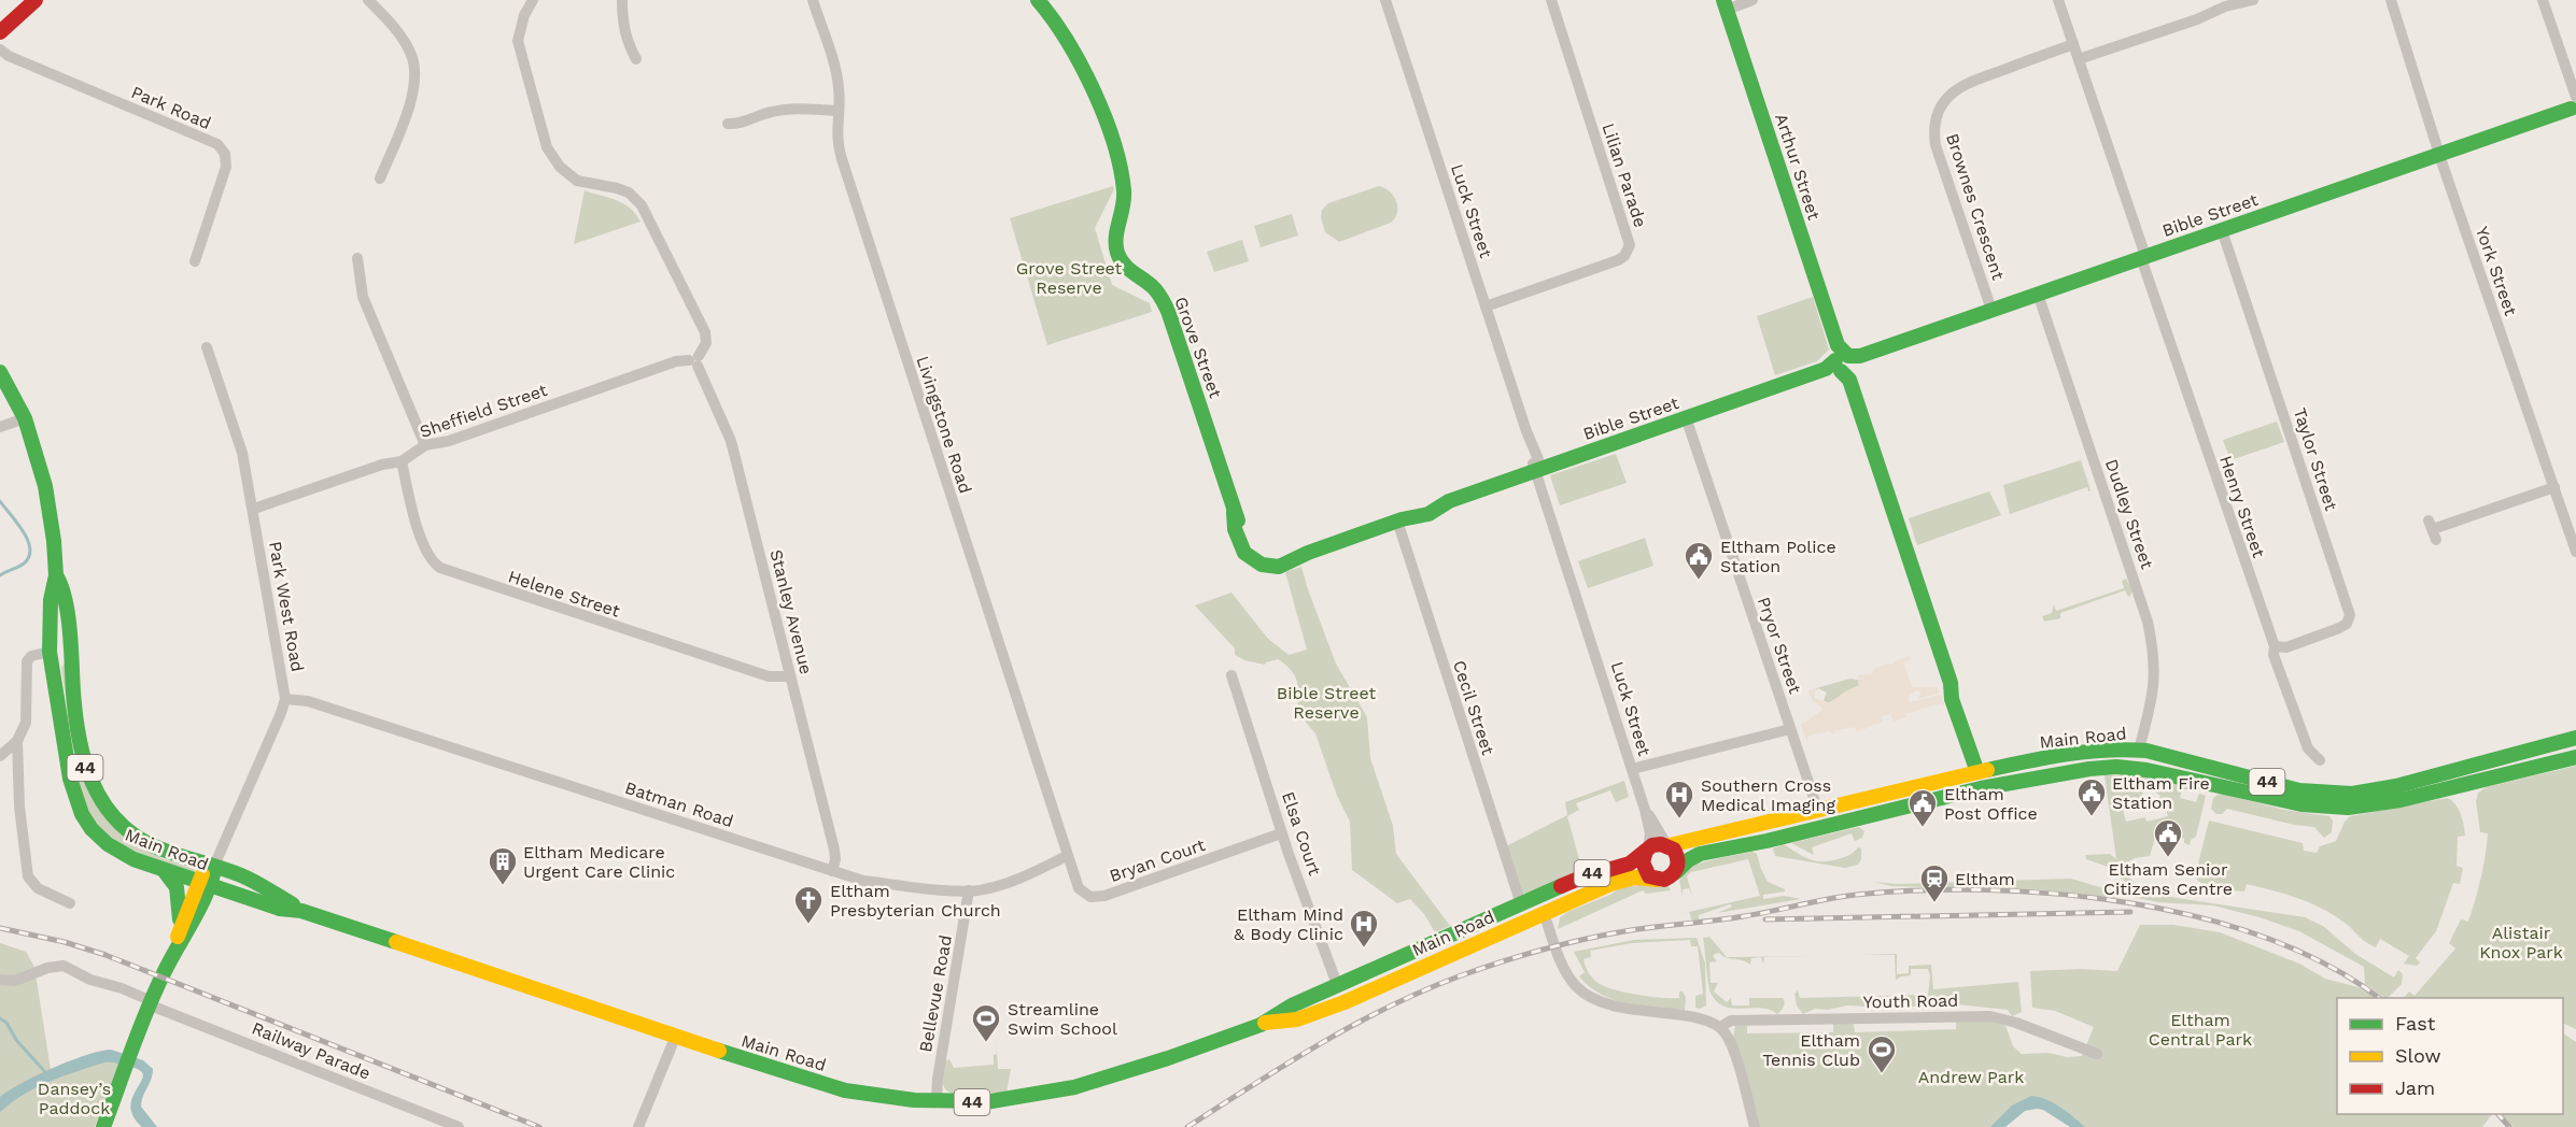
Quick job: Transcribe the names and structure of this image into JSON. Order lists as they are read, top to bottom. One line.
{"streets":{"main road":["Arthur Street","Bible Street","Grove Street","Main Road","44","Elsa Court"],"street":["Park Road","Lilian Parade","Brownes Crescent","Luck Street","York Street","Sheffield Street","Livingstone Road","Taylor Street","Henry Street","Dudley Street","Helene Street","Park West Road","Stanley Avenue","Pryor Street","Cecil Street","Batman Road","Bryan Court","Bellevue Road","Youth Road","Railway Parade"]},"crossings":[["Arthur Street","Bible Street"],["Arthur Street","Main Road"],["Lilian Parade","Luck Street"],["Brownes Crescent","Bible Street"],["Brownes Crescent","Henry Street"],["Luck Street","Bible Street"],["Luck Street","Main Road"],["Luck Street","44"],["Bible Street","York Street"],["Bible Street","Grove Street"],["Bible Street","Taylor Street"],["Bible Street","Henry Street"],["Bible Street","Dudley Street"],["Bible Street","Pryor Street"],["Bible Street","Cecil Street"],["Sheffield Street","Helene Street"],["Sheffield Street","Park West Road"],["Sheffield Street","Stanley Avenue"],["Livingstone Road","Batman Road"],["Livingstone Road","Bryan Court"],["Taylor Street","Henry Street"],["Dudley Street","Main Road"],["Helene Street","Stanley Avenue"],["Park West Road","Main Road"],["Park West Road","Batman Road"],["Stanley Avenue","Batman Road"],["Pryor Street","Main Road"],["Cecil Street","Main Road"],["Main Road","44"],["Main Road","Elsa Court"],["Main Road","Bellevue Road"],["Batman Road","Bryan Court"],["Batman Road","Bellevue Road"],["Elsa Court","Bryan Court"]],"parks":["Grove Street Reserve","Bible Street Reserve","Alistair Knox Park","Eltham Central Park","Andrew Park","Dansey’s Paddock"],"places":{"public building":["Eltham Police Station","Eltham Fire Station","Eltham Post Office","Eltham Senior Citizens Centre"],"hospital":["Southern Cross Medical Imaging","Eltham Mind & Body Clinic"],"building":["Eltham Medicare Urgent Care Clinic"],"station":["Eltham"],"church":["Eltham Presbyterian Church"],"sports":["Streamline Swim School","Eltham Tennis Club"]},"legend":["Fast","Slow","Jam"]}
